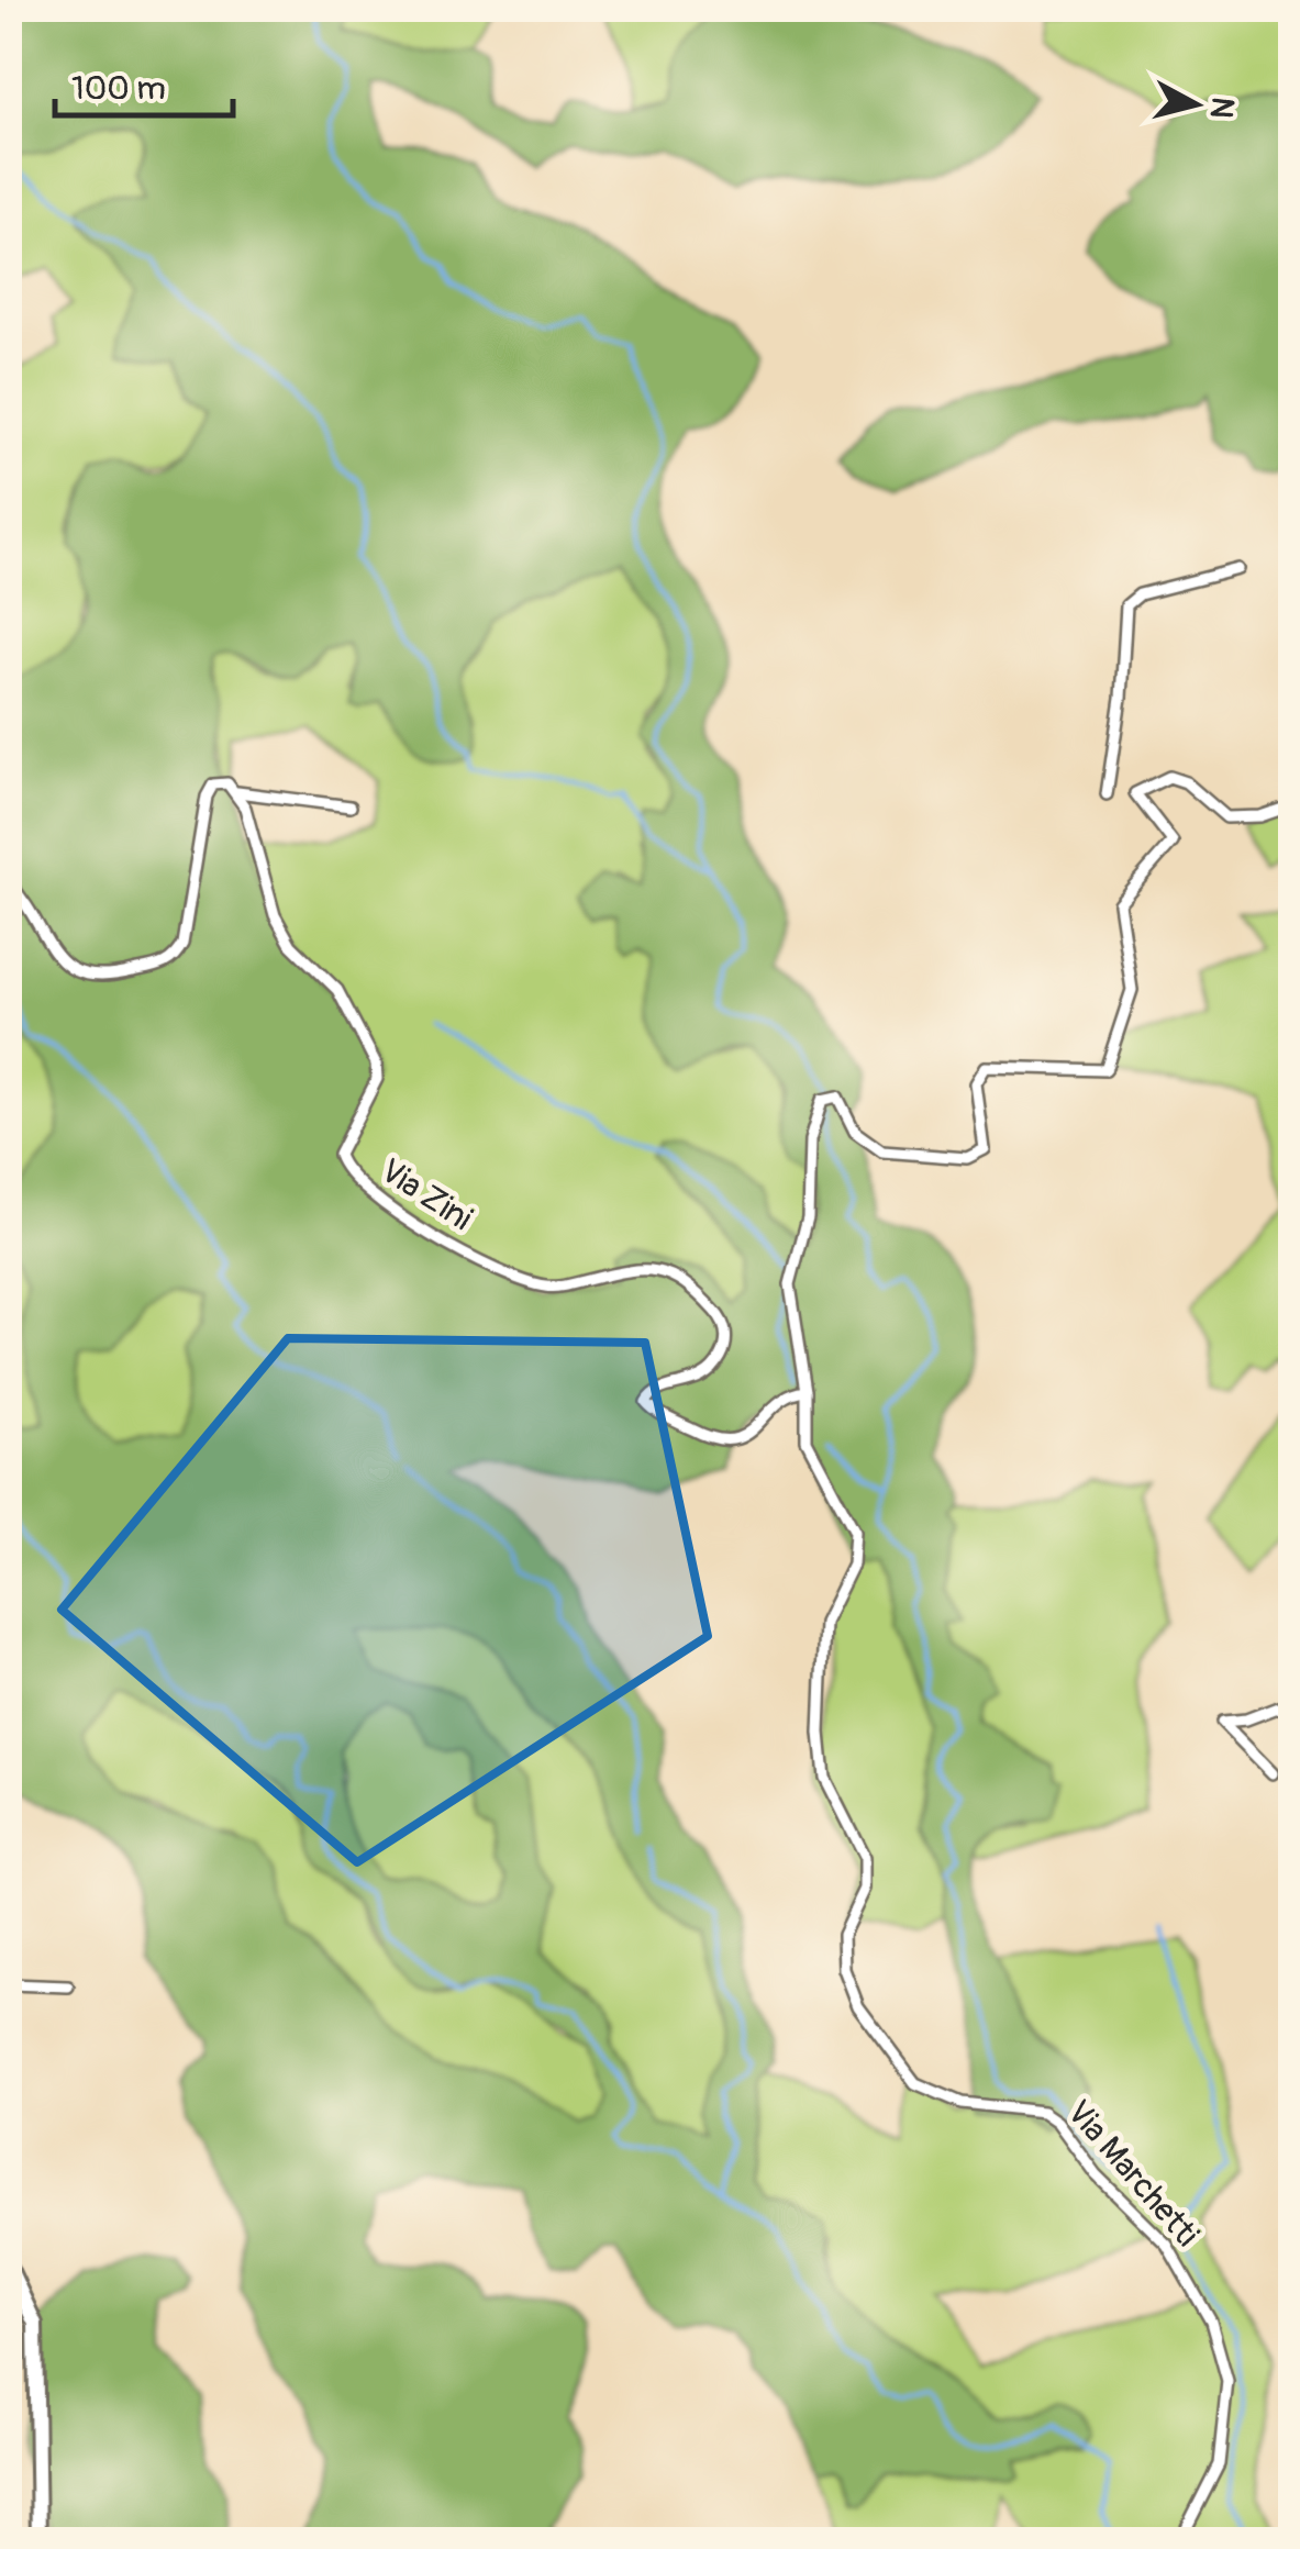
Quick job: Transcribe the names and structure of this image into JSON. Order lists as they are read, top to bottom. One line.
{"streets":{"street":["Via Zini","Via Marchetti"]},"crossings":[["Via Zini","Via Marchetti"]],"scale_bar":"100 m","north":"right"}
